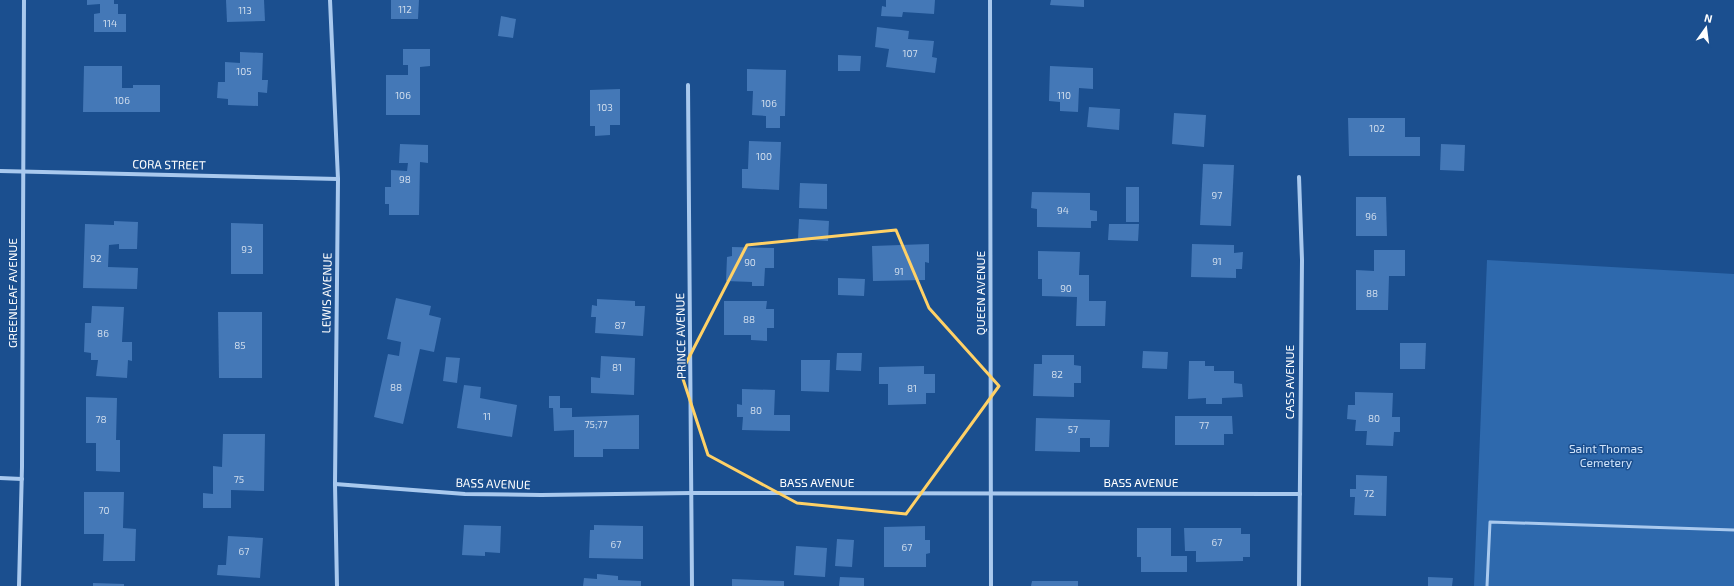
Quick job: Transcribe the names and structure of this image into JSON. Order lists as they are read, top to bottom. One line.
{"streets":{"street":["CORA STREET","GREENLEAF AVENUE","LEWIS AVENUE","QUEEN AVENUE","PRINCE AVENUE","CASS AVENUE","BASS AVENUE"]},"crossings":[["CORA STREET","GREENLEAF AVENUE"],["CORA STREET","LEWIS AVENUE"],["LEWIS AVENUE","BASS AVENUE"],["QUEEN AVENUE","BASS AVENUE"],["PRINCE AVENUE","BASS AVENUE"],["CASS AVENUE","BASS AVENUE"]],"parks":["Saint Thomas Cemetery"],"house_numbers":["112","113","114","107","105","106","110","106","106","103","102","100","98","97","94","96","93","92","91","90","91","90","88","88","87","86","85","81","82","88","81","80","11","80","78","75;77","77","57","75","72","70","67","67","67","67"],"north":"top"}
